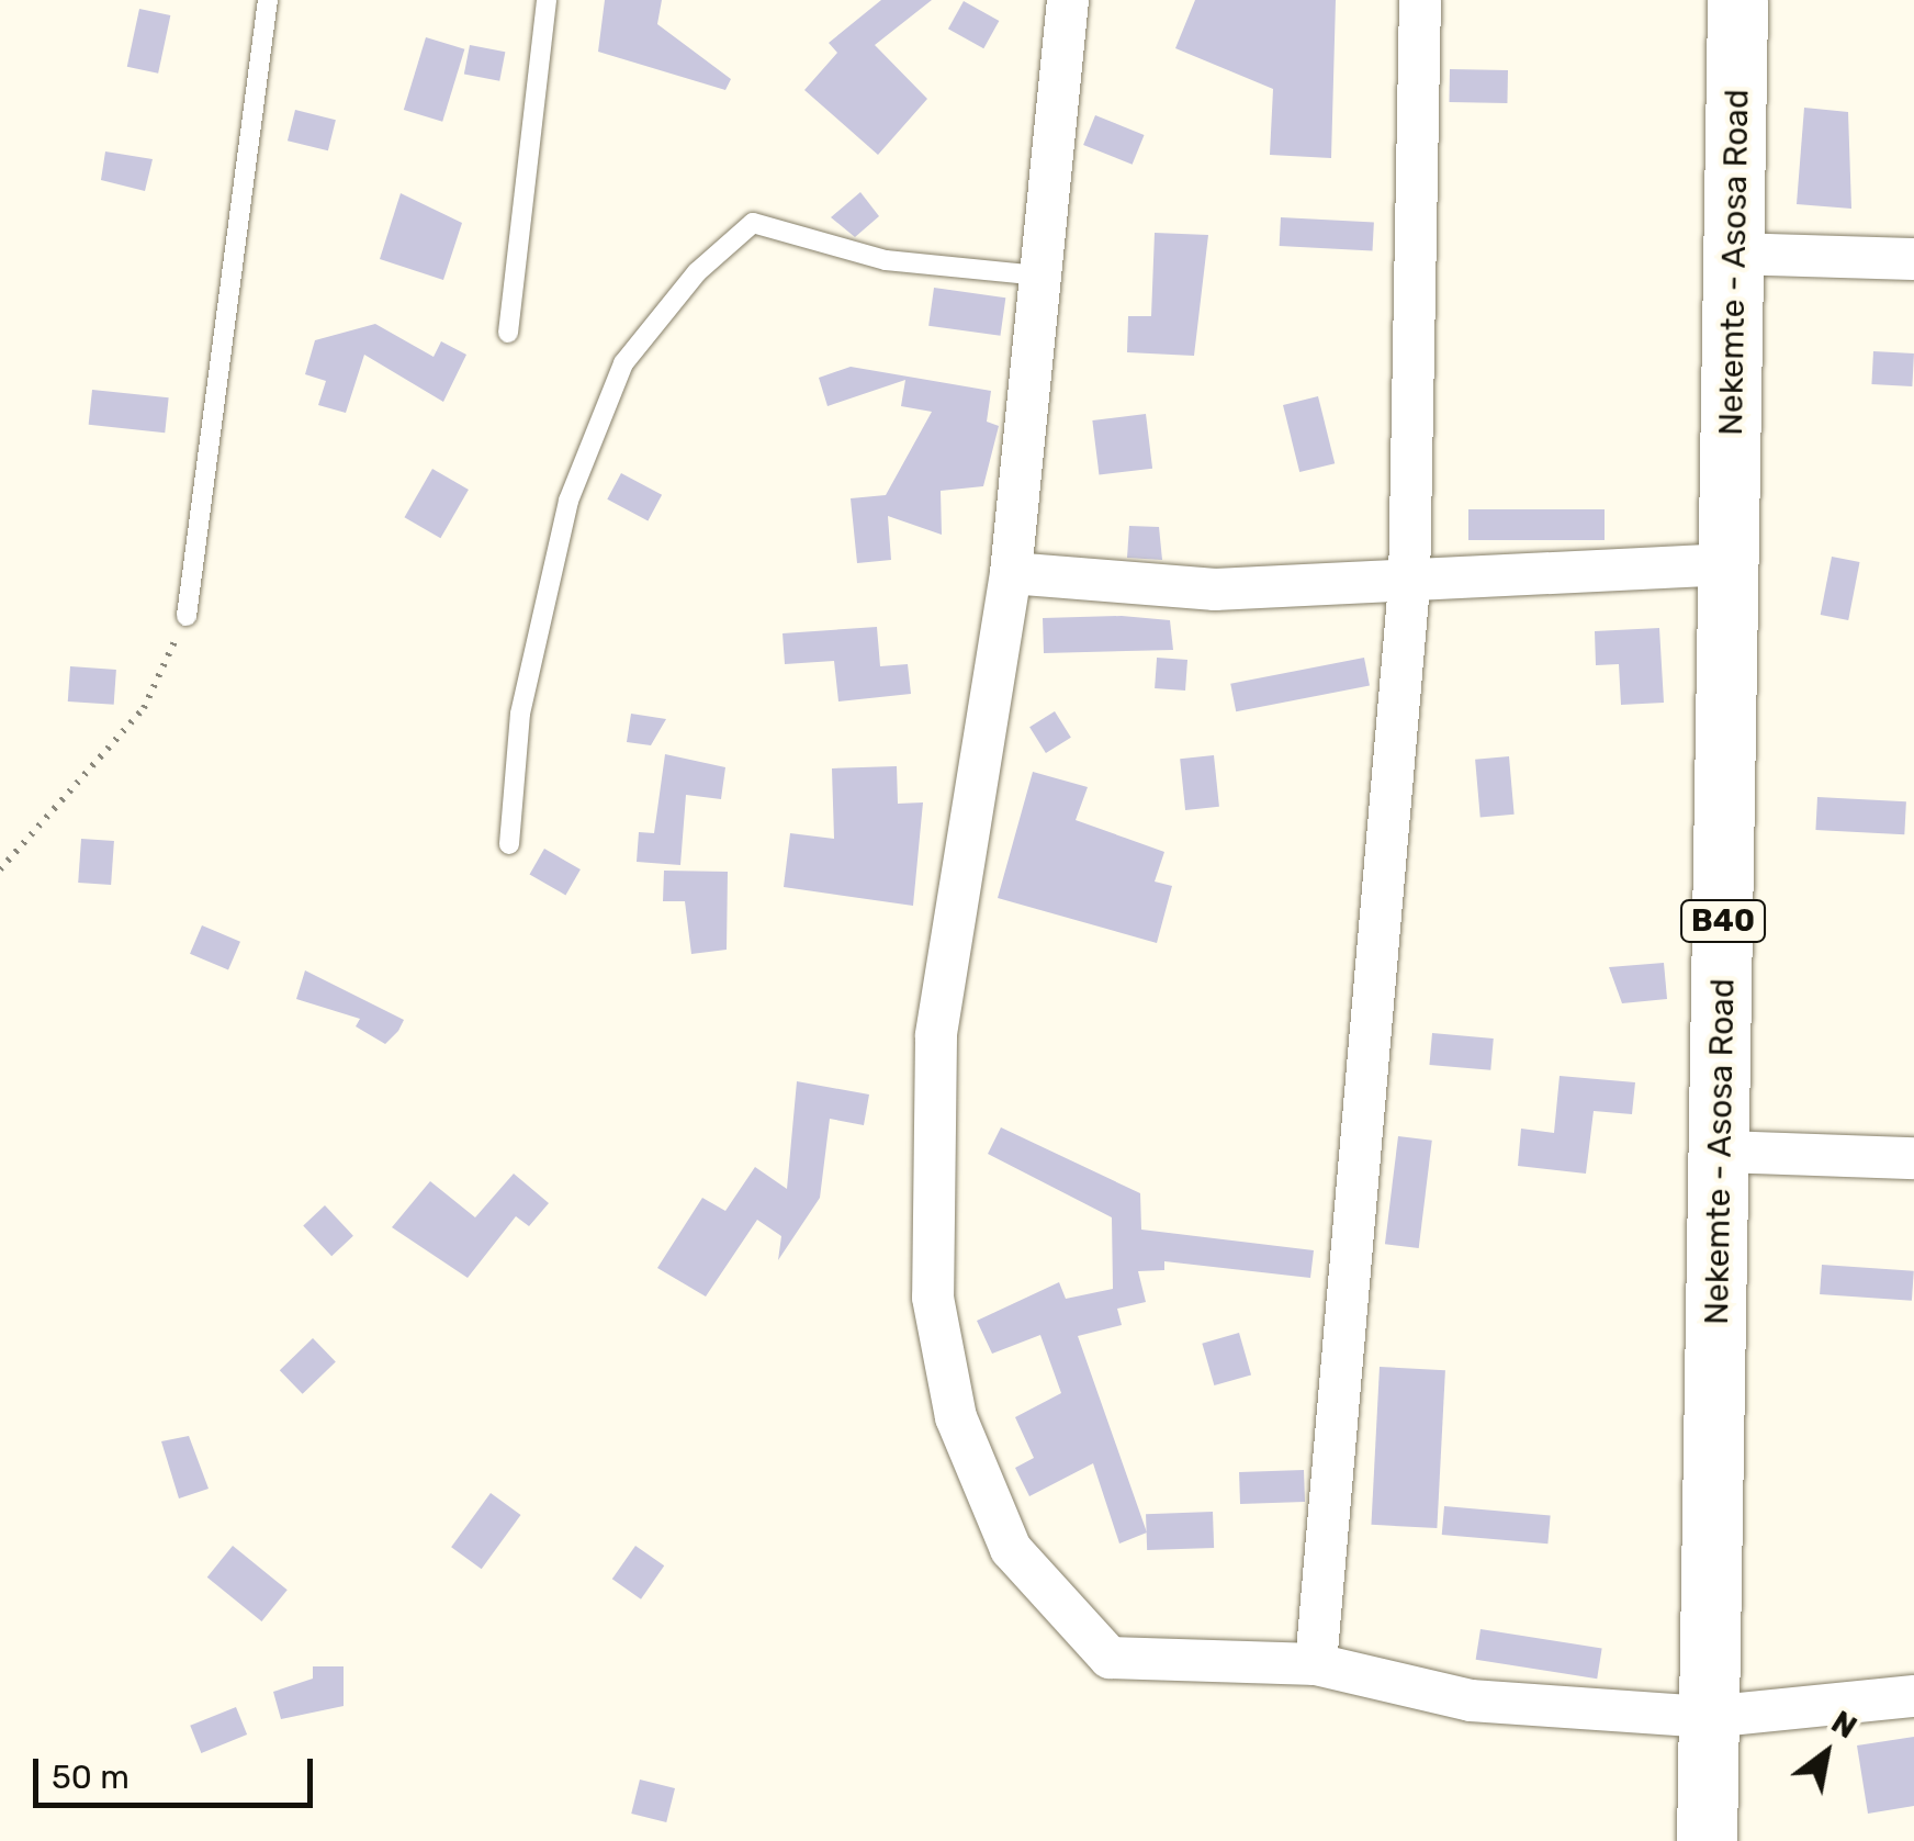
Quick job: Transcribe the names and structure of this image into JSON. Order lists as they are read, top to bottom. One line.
{"streets":{"highway":["Nekemte - Asosa Road","B40"]},"scale_bar":"50 m","north":"top right"}
